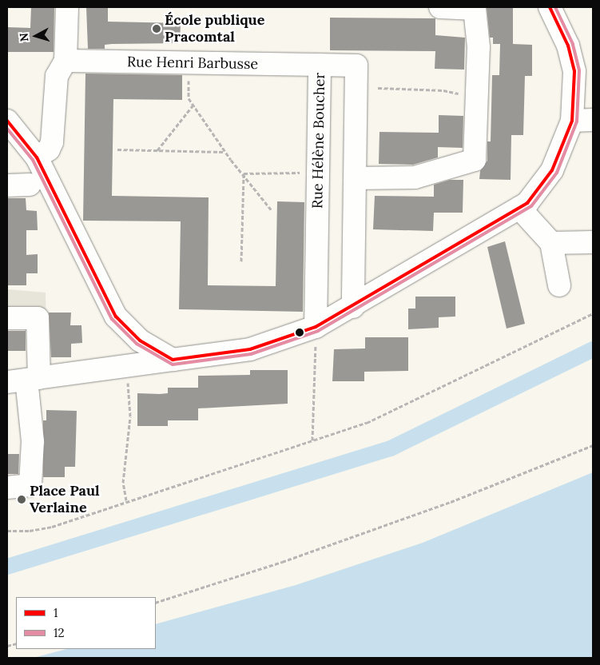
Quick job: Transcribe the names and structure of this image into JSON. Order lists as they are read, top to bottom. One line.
{"streets":{"street":["Rue Henri Barbusse","Rue Hélène Boucher"]},"crossings":[["Rue Henri Barbusse","Rue Hélène Boucher"]],"places":["École publique Pracomtal","Place Paul Verlaine"],"lines":["transit line 1","transit line 12"],"legend":["1","12"],"north":"left"}
